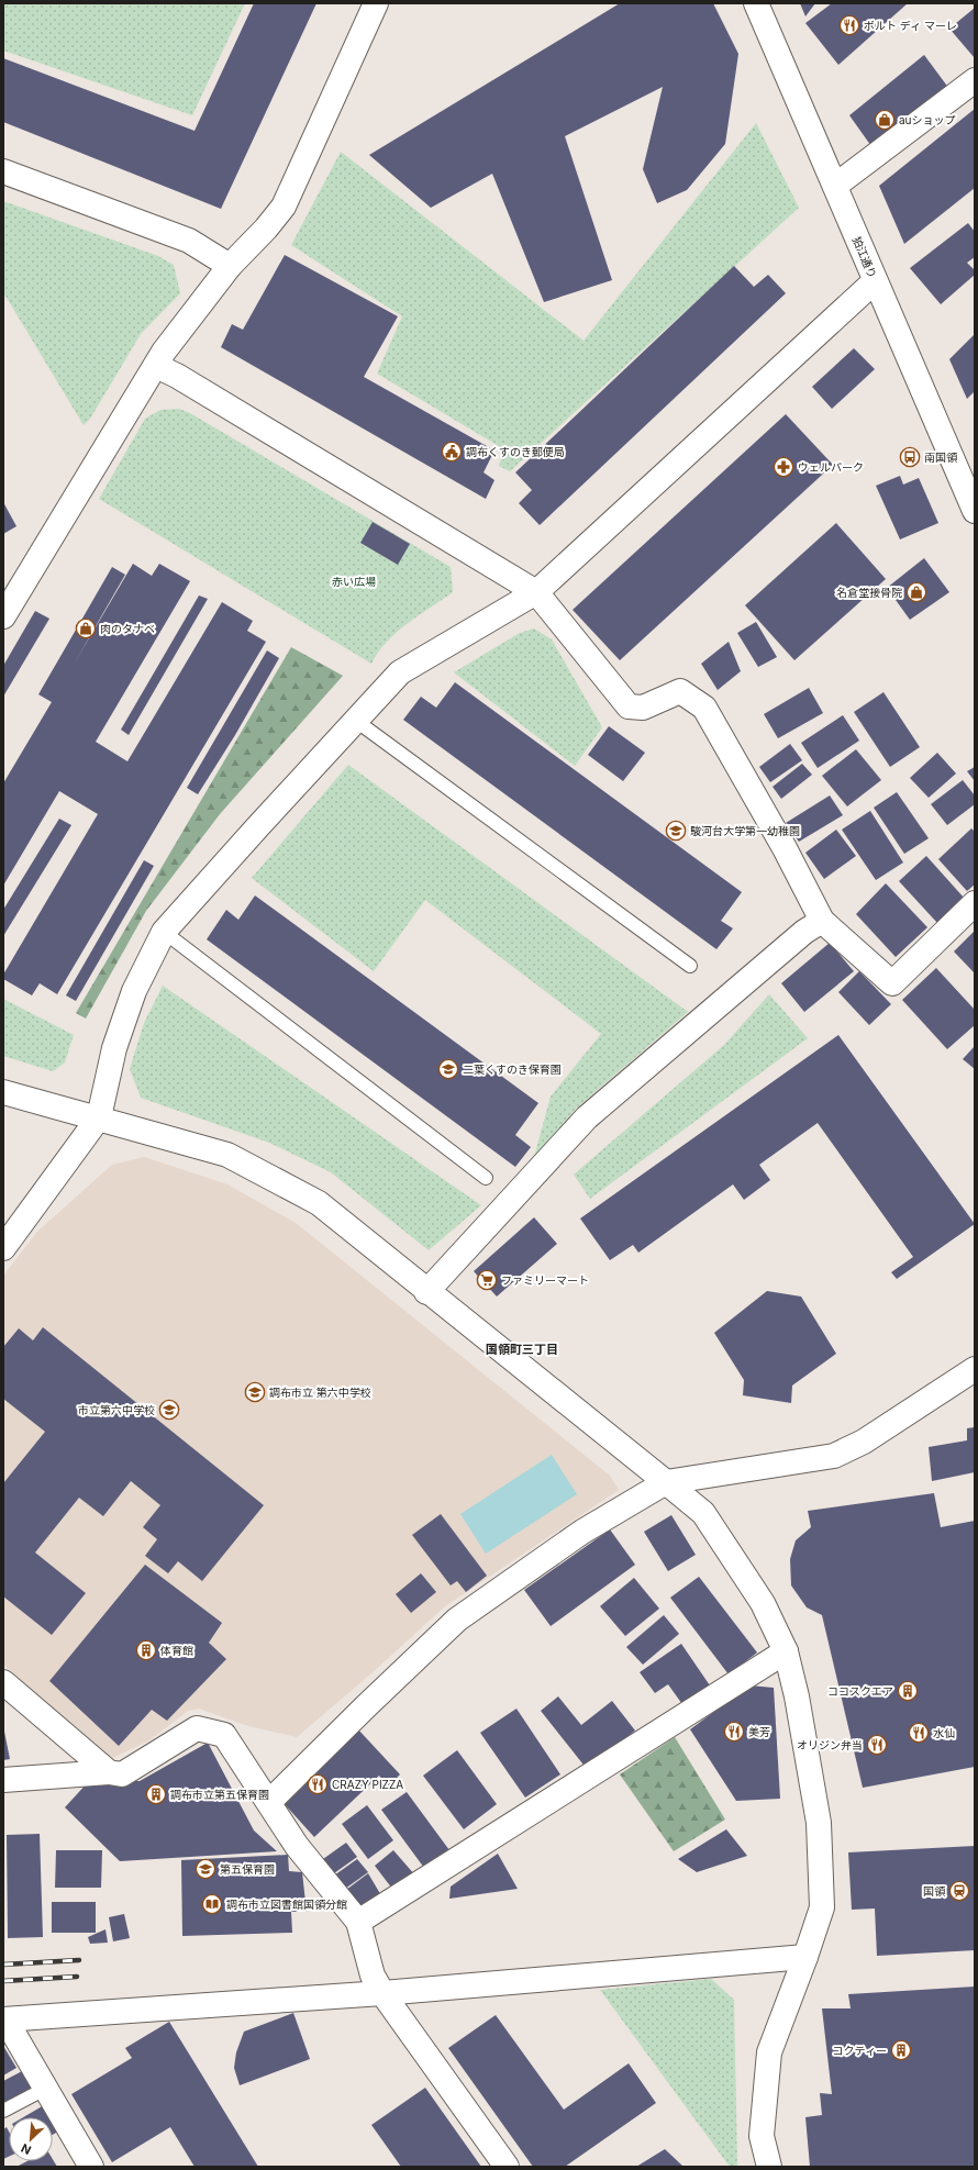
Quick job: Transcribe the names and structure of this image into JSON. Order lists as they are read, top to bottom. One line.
{"streets":{"street":["狛江通り"]},"districts":["国領町三丁目"],"parks":["赤い広場"],"places":{"restaurant":["ボルト ディ マーレ","美芳","水仙","オリジン弁当","CRAZY PIZZA"],"shop":["auショップ","名倉堂接骨院","肉のタナベ"],"public building":["調布くすのき郵便局"],"bus stop":["南国領"],"pharmacy":["ウェルパーク"],"school or university":["駿河台大学第一幼稚園","二葉くすのき保育園","調布市立 第六中学校","市立第六中学校","第五保育園"],"supermarket":["ファミリーマート"],"building":["体育館","ココスクエア","調布市立第五保育園","コクティー"],"station":["国領"],"library":["調布市立図書館国領分館"]},"north":"bottom left"}
